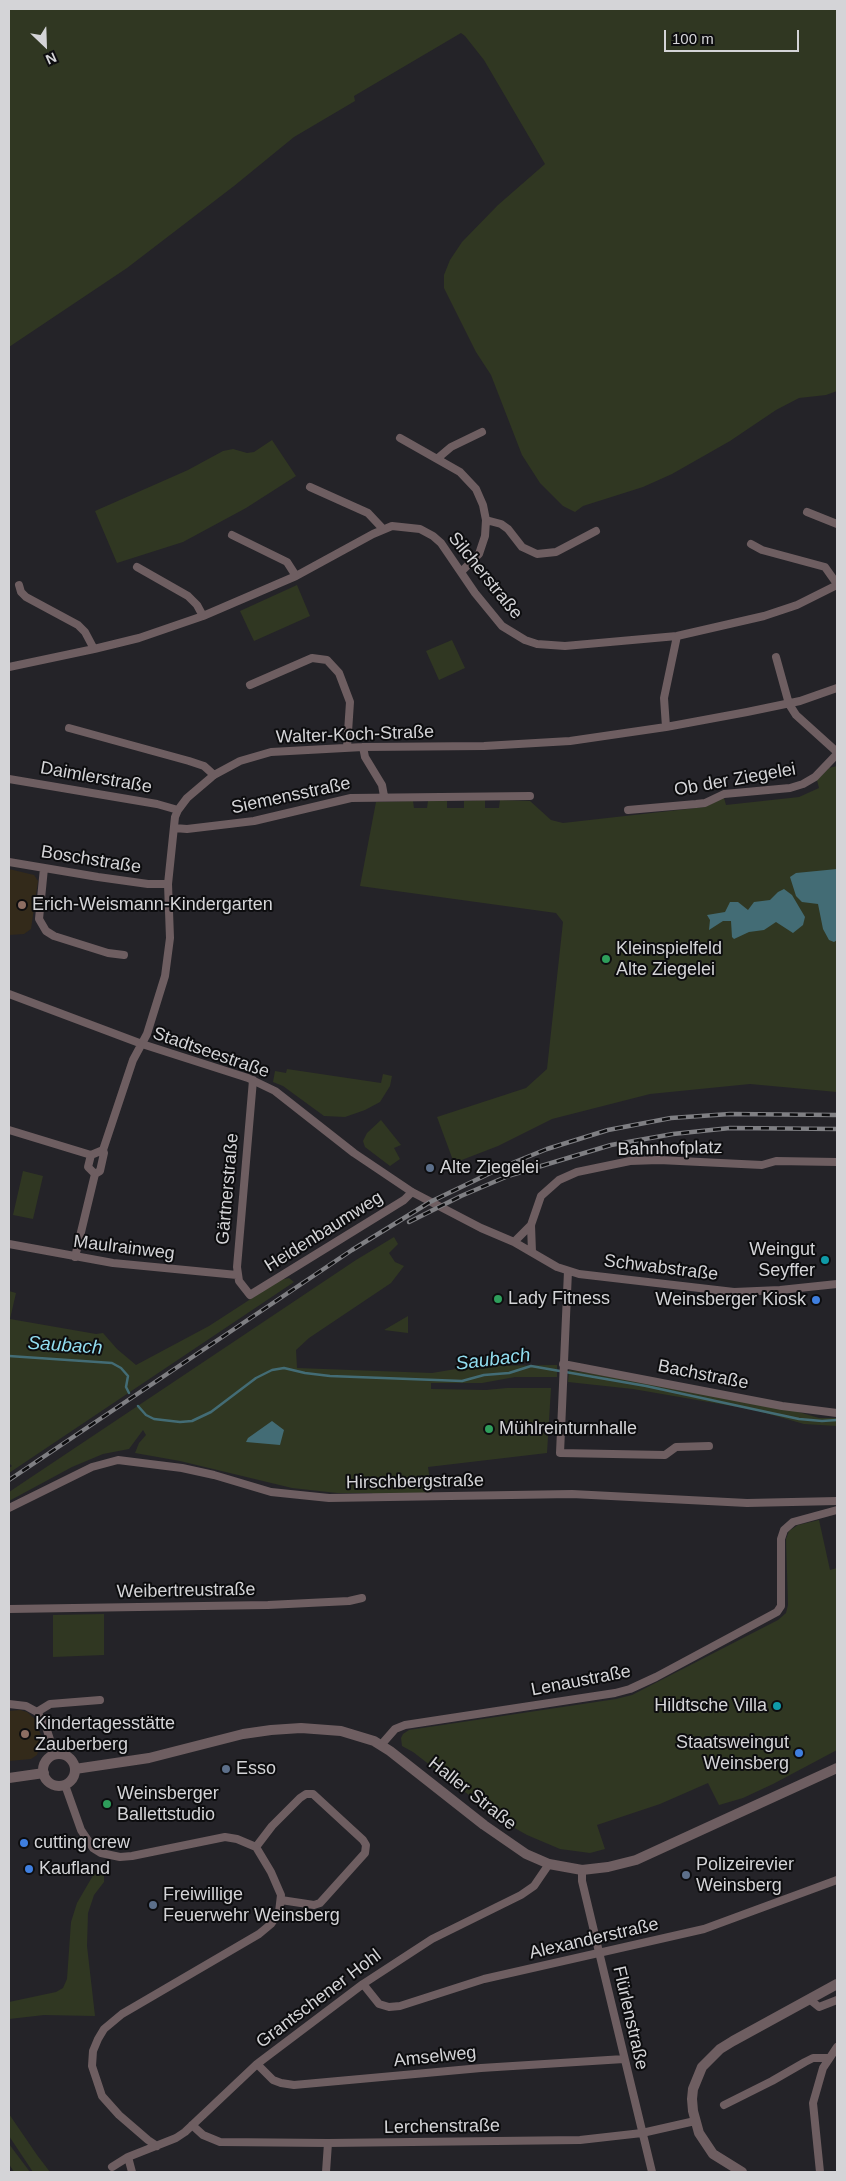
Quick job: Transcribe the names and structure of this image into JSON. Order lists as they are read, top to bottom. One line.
{"streets":{"street":["Silcherstraße","Walter-Koch-Straße","Daimlerstraße","Ob der Ziegelei","Siemensstraße","Boschstraße","Stadtseestraße","Bahnhofplatz","Gärtnerstraße","Heidenbaumweg","Maulrainweg","Schwabstraße","Bachstraße","Hirschbergstraße","Weibertreustraße","Lenaustraße","Haller Straße","Alexanderstraße","Grantschener Hohl","Flürlenstraße","Amselweg","Lerchenstraße"]},"crossings":[["Walter-Koch-Straße","Daimlerstraße"],["Walter-Koch-Straße","Siemensstraße"],["Walter-Koch-Straße","Boschstraße"],["Walter-Koch-Straße","Stadtseestraße"],["Stadtseestraße","Gärtnerstraße"],["Stadtseestraße","Heidenbaumweg"],["Stadtseestraße","Schwabstraße"],["Bahnhofplatz","Schwabstraße"],["Gärtnerstraße","Heidenbaumweg"],["Gärtnerstraße","Maulrainweg"],["Heidenbaumweg","Maulrainweg"],["Lenaustraße","Haller Straße"],["Haller Straße","Grantschener Hohl"],["Haller Straße","Flürlenstraße"],["Alexanderstraße","Grantschener Hohl"],["Alexanderstraße","Flürlenstraße"],["Grantschener Hohl","Amselweg"],["Grantschener Hohl","Lerchenstraße"],["Flürlenstraße","Amselweg"],["Flürlenstraße","Lerchenstraße"]],"water":["Saubach"],"places":["Erich-Weismann-Kindergarten","Kleinspielfeld Alte Ziegelei","Alte Ziegelei","Weingut Seyffer","Lady Fitness","Weinsberger Kiosk","Mühlreinturnhalle","Hildtsche Villa","Kindertagesstätte Zauberberg","Staatsweingut Weinsberg","Esso","Weinsberger Ballettstudio","cutting crew","Kaufland","Polizeirevier Weinsberg","Freiwillige Feuerwehr Weinsberg"],"scale_bar":"100 m","north":"bottom right"}
